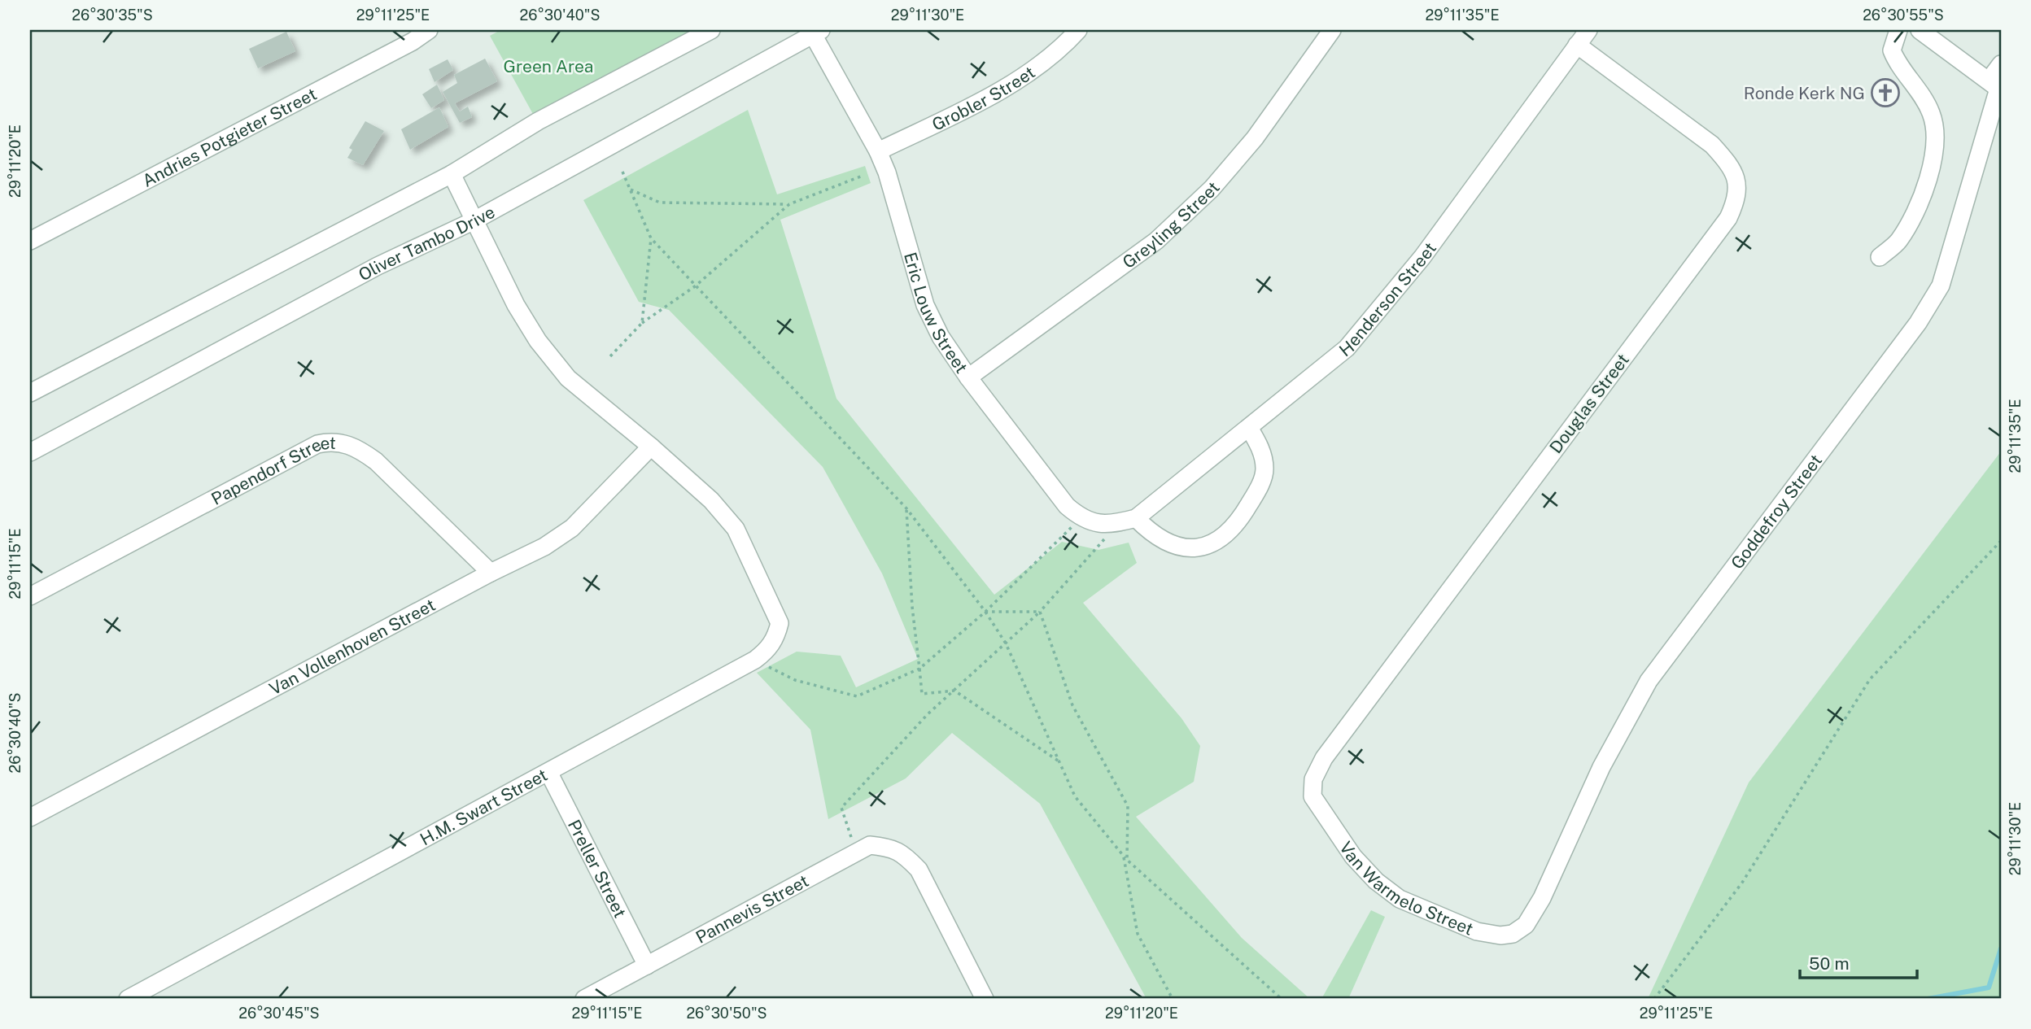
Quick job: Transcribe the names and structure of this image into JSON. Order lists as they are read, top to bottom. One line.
{"streets":{"street":["Grobler Street","Andries Potgieter Street","Greyling Street","Oliver Tambo Drive","Henderson Street","Eric Louw Street","Douglas Street","Papendorf Street","Goddefroy Street","Van Vollenhoven Street","H.M. Swart Street","Preller Street","Van Warmelo Street","Pannevis Street"]},"crossings":[["Grobler Street","Eric Louw Street"],["Greyling Street","Eric Louw Street"],["Oliver Tambo Drive","Eric Louw Street"],["Oliver Tambo Drive","H.M. Swart Street"],["Henderson Street","Douglas Street"],["Douglas Street","Van Warmelo Street"],["Papendorf Street","Van Vollenhoven Street"],["Goddefroy Street","Van Warmelo Street"],["Van Vollenhoven Street","H.M. Swart Street"],["H.M. Swart Street","Preller Street"],["Preller Street","Pannevis Street"]],"parks":["Green Area"],"places":{"church":["Ronde Kerk NG"]},"scale_bar":"50 m","coordinates":["26°30'35\"S","29°11'25\"E","26°30'40\"S","29°11'30\"E","29°11'35\"E","26°30'55\"S","29°11'20\"E","29°11'15\"E","26°30'45\"S","26°30'50\"S"]}
